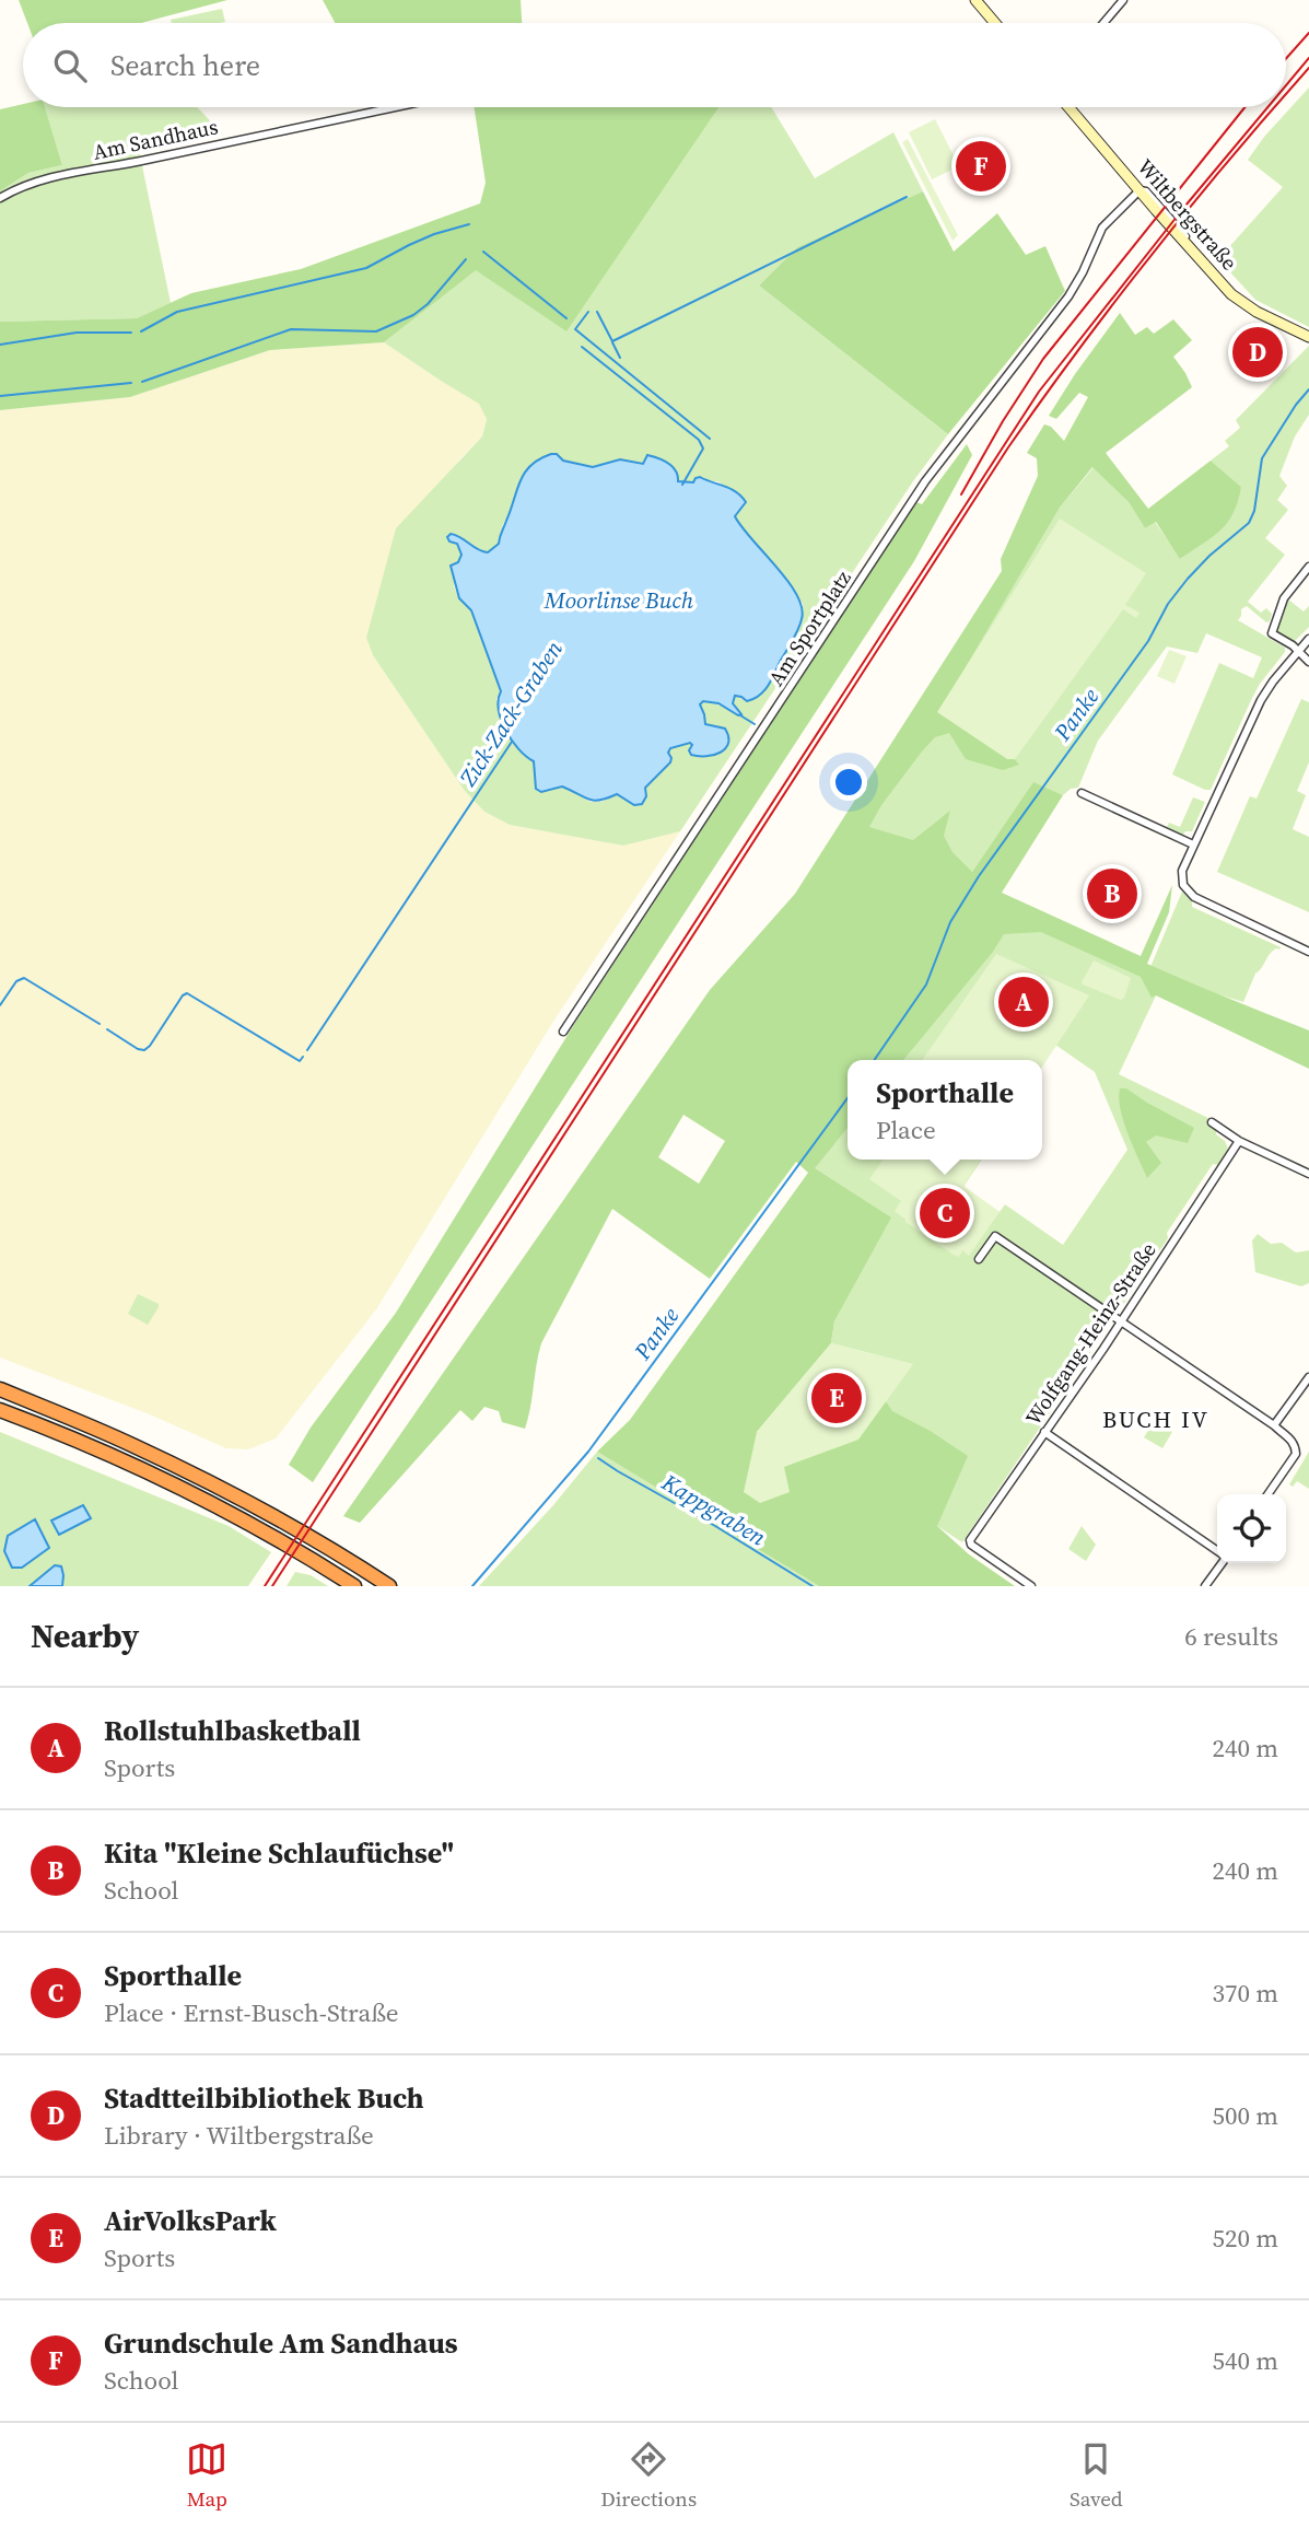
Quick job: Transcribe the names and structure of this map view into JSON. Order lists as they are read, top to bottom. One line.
{"streets":{"main road":["Wiltbergstraße"],"street":["Am Sandhaus","Am Sportplatz","Wolfgang-Heinz-Straße"]},"crossings":[["Wiltbergstraße","Am Sportplatz"]],"districts":["BUCH IV"],"water":["Moorlinse Buch","Zick-Zack-Graben","Panke","Kappgraben"],"page":{"search":"Search here","pins":["F","D","B","A","C","E"],"popup":["Sporthalle","Place"],"heading":["Nearby","6 results"],"list":[{"mark":"A","name":"Rollstuhlbasketball","note":"Sports","value":"240 m"},{"mark":"B","name":"Kita \"Kleine Schlaufüchse\"","note":"School","value":"240 m"},{"mark":"C","name":"Sporthalle","note":"Place · Ernst-Busch-Straße","value":"370 m"},{"mark":"D","name":"Stadtteilbibliothek Buch","note":"Library · Wiltbergstraße","value":"500 m"},{"mark":"E","name":"AirVolksPark","note":"Sports","value":"520 m"},{"mark":"F","name":"Grundschule Am Sandhaus","note":"School","value":"540 m"}],"nav":["Map","Directions","Saved"]}}
